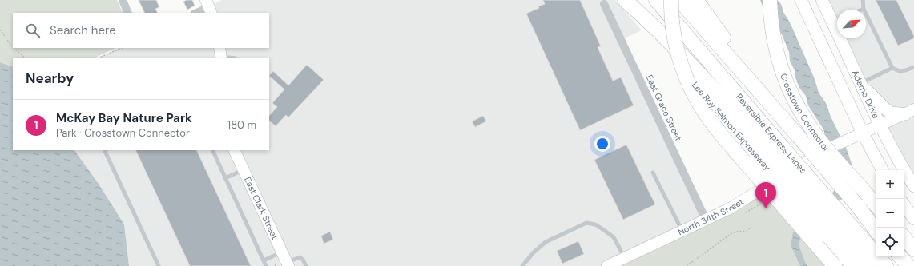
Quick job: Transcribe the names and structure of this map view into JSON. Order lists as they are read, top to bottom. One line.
{"streets":{"highway":["Crosstown Connector","Lee Roy Selmon Expressway","Reversible Express Lanes"],"main road":["Adamo Drive"],"street":["East Grace Street","East Clark Street","North 34th Street"]},"crossings":[["Adamo Drive","North 34th Street"],["East Grace Street","North 34th Street"],["Lee Roy Selmon Expressway","Reversible Express Lanes"]],"north":"top right","page":{"search":"Search here","heading":"Nearby","list":[{"mark":"1","name":"McKay Bay Nature Park","note":"Park · Crosstown Connector","value":"180 m"}],"map_buttons":["+","−"],"pins":"1"}}
